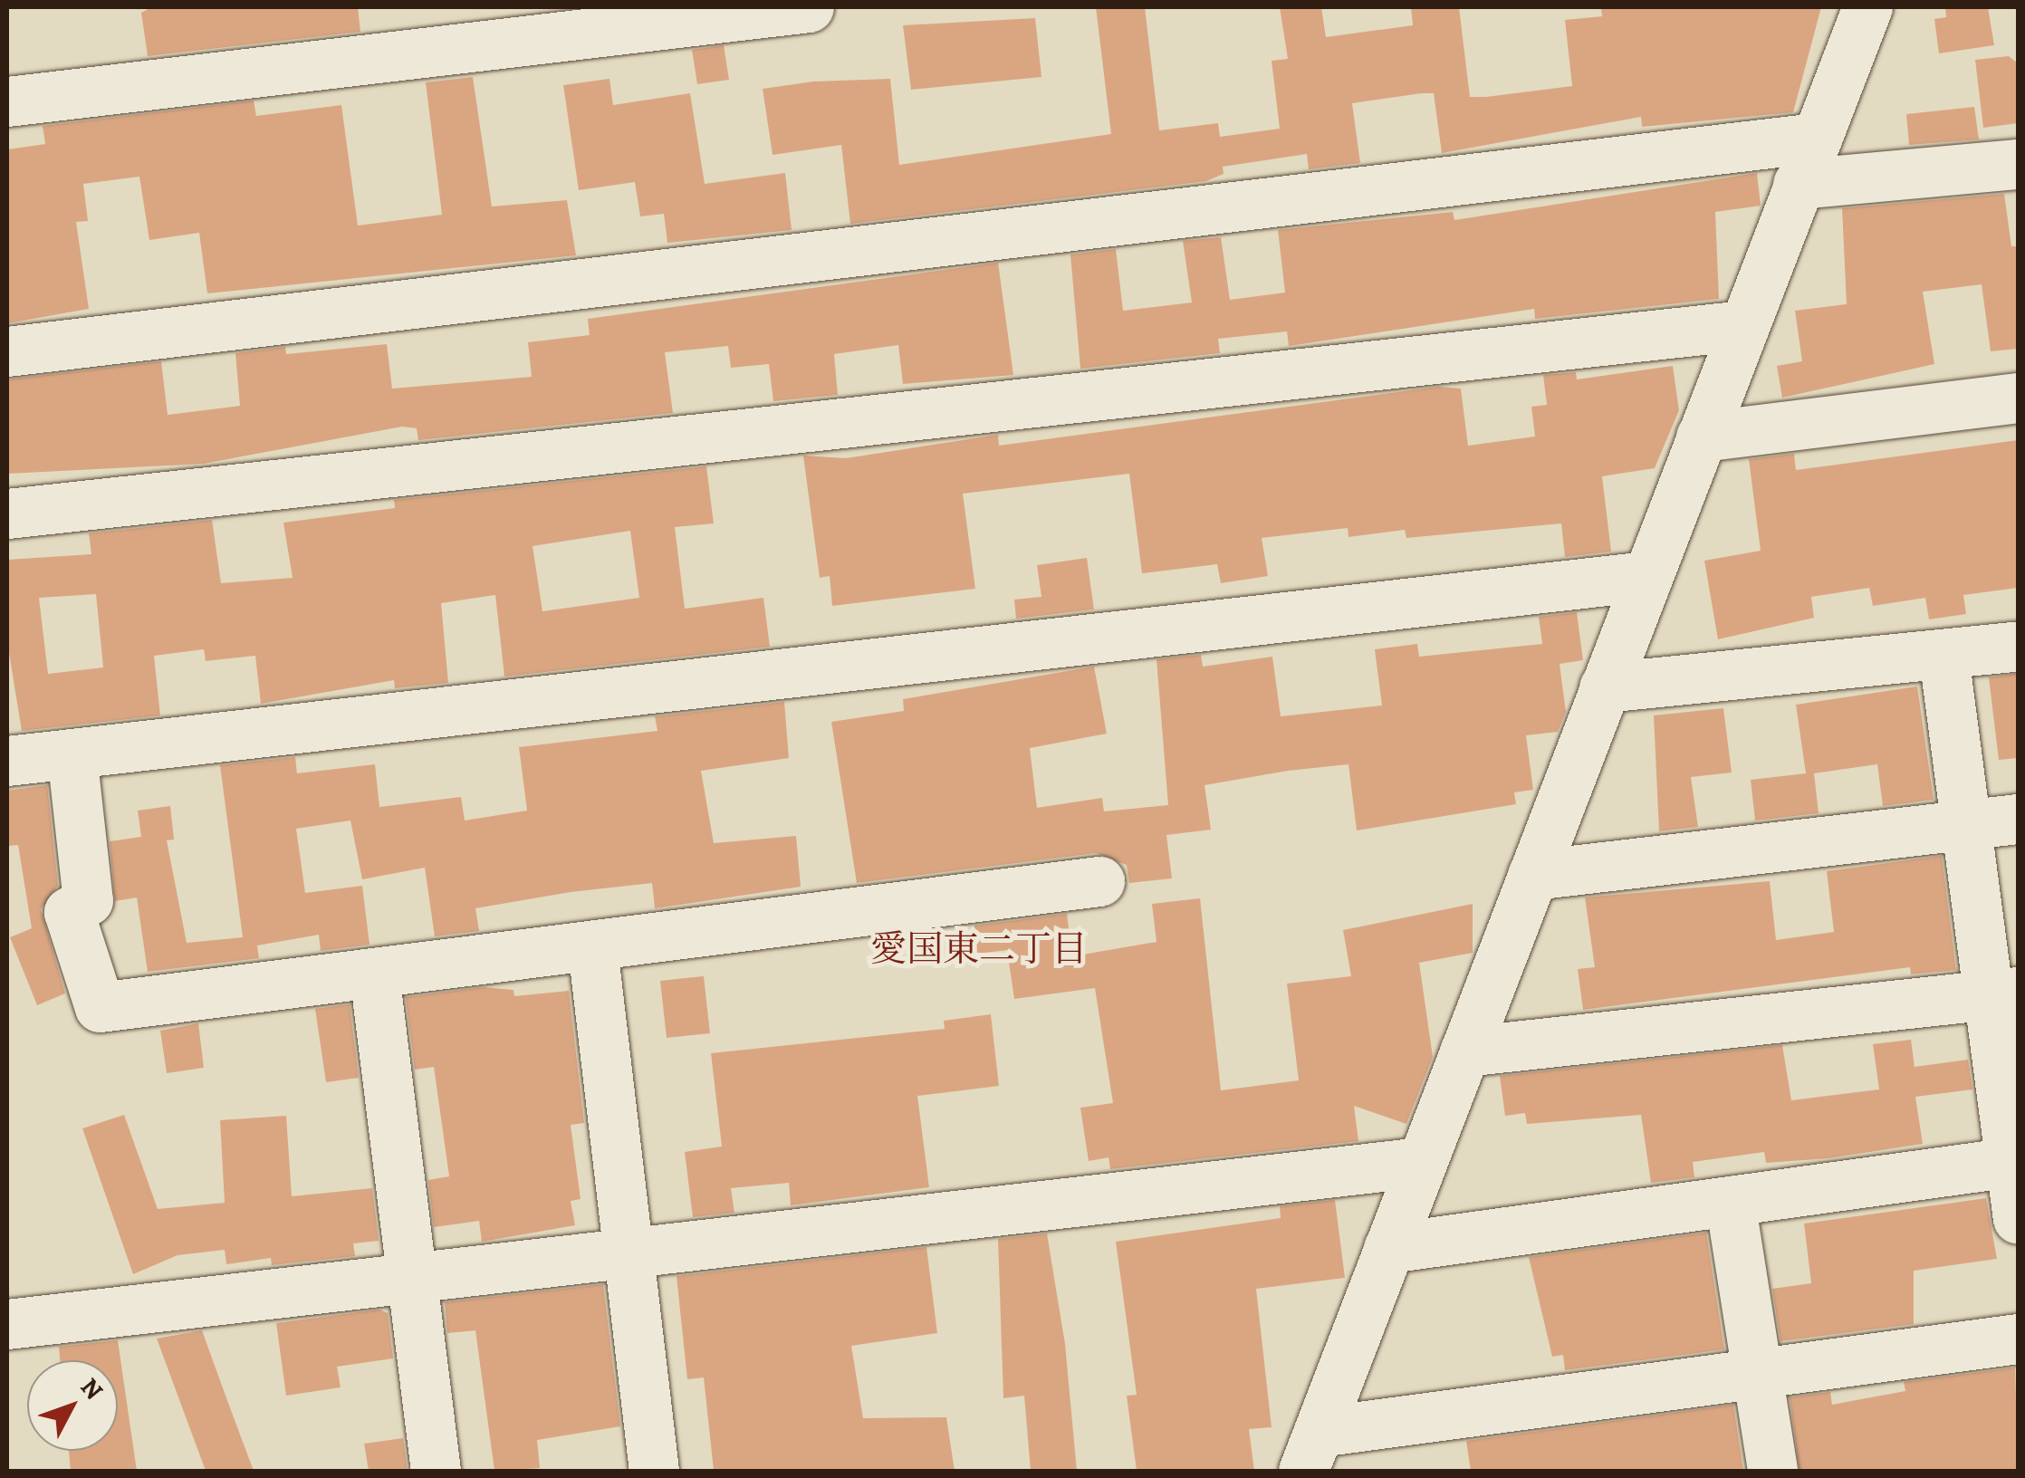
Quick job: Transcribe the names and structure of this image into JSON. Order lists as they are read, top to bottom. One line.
{"districts":["愛国東二丁目"],"north":"top right"}
